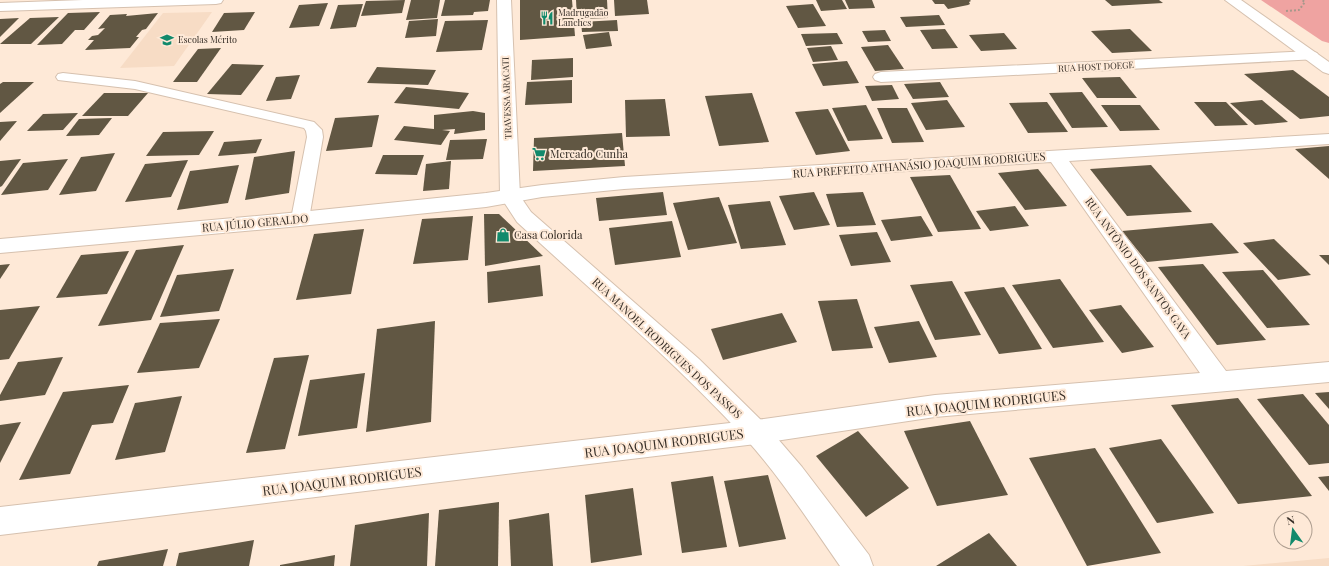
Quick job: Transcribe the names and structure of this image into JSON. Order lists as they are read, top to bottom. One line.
{"streets":{"street":["RUA HOST DOEGE","TRAVESSA ARACATI","RUA PREFEITO ATHANÁSIO JOAQUIM RODRIGUES","RUA JÚLIO GERALDO","RUA ANTÔNIO DOS SANTOS GAYA","RUA MANOEL RODRIGUES DOS PASSOS","RUA JOAQUIM RODRIGUES"]},"crossings":[["TRAVESSA ARACATI","RUA PREFEITO ATHANÁSIO JOAQUIM RODRIGUES"],["TRAVESSA ARACATI","RUA JÚLIO GERALDO"],["TRAVESSA ARACATI","RUA MANOEL RODRIGUES DOS PASSOS"],["RUA PREFEITO ATHANÁSIO JOAQUIM RODRIGUES","RUA JÚLIO GERALDO"],["RUA PREFEITO ATHANÁSIO JOAQUIM RODRIGUES","RUA ANTÔNIO DOS SANTOS GAYA"],["RUA PREFEITO ATHANÁSIO JOAQUIM RODRIGUES","RUA MANOEL RODRIGUES DOS PASSOS"],["RUA JÚLIO GERALDO","RUA MANOEL RODRIGUES DOS PASSOS"],["RUA ANTÔNIO DOS SANTOS GAYA","RUA JOAQUIM RODRIGUES"],["RUA MANOEL RODRIGUES DOS PASSOS","RUA JOAQUIM RODRIGUES"]],"places":{"restaurant":["Madrugadão Lanches"],"school or university":["Escolas Mérito"],"supermarket":["Mercado Cunha"],"shop":["Casa Colorida"]},"north":"top"}
